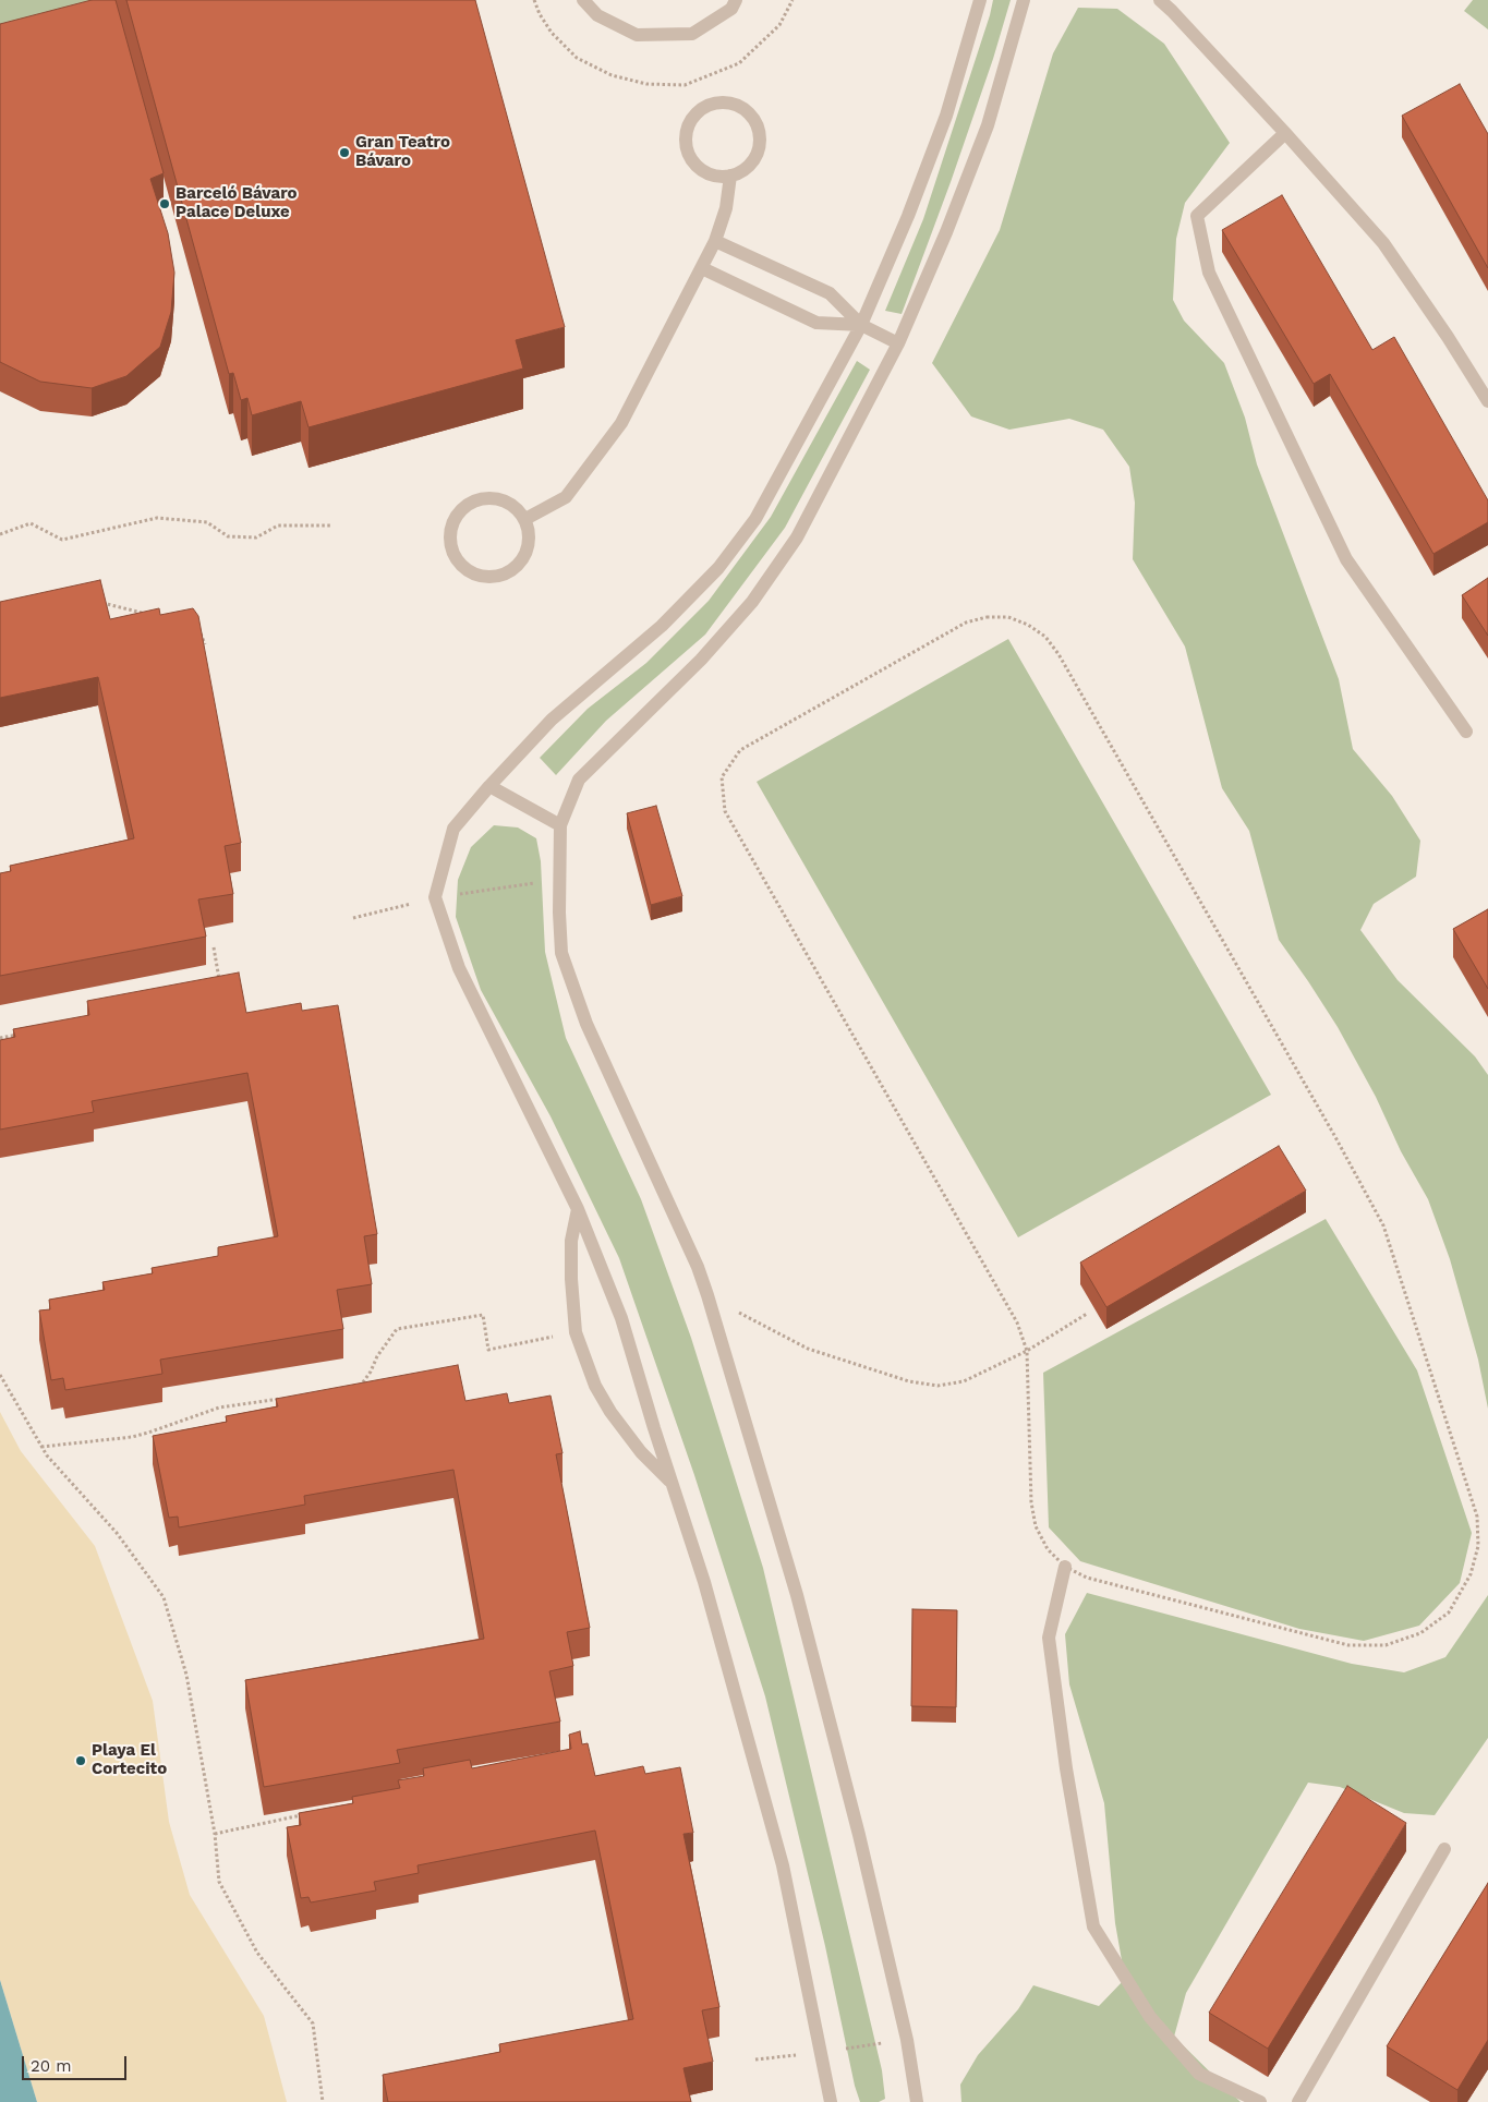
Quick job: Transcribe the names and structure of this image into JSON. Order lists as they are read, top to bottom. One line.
{"places":["Gran Teatro Bávaro","Barceló Bávaro Palace Deluxe","Playa El Cortecito"],"scale_bar":"20 m"}
